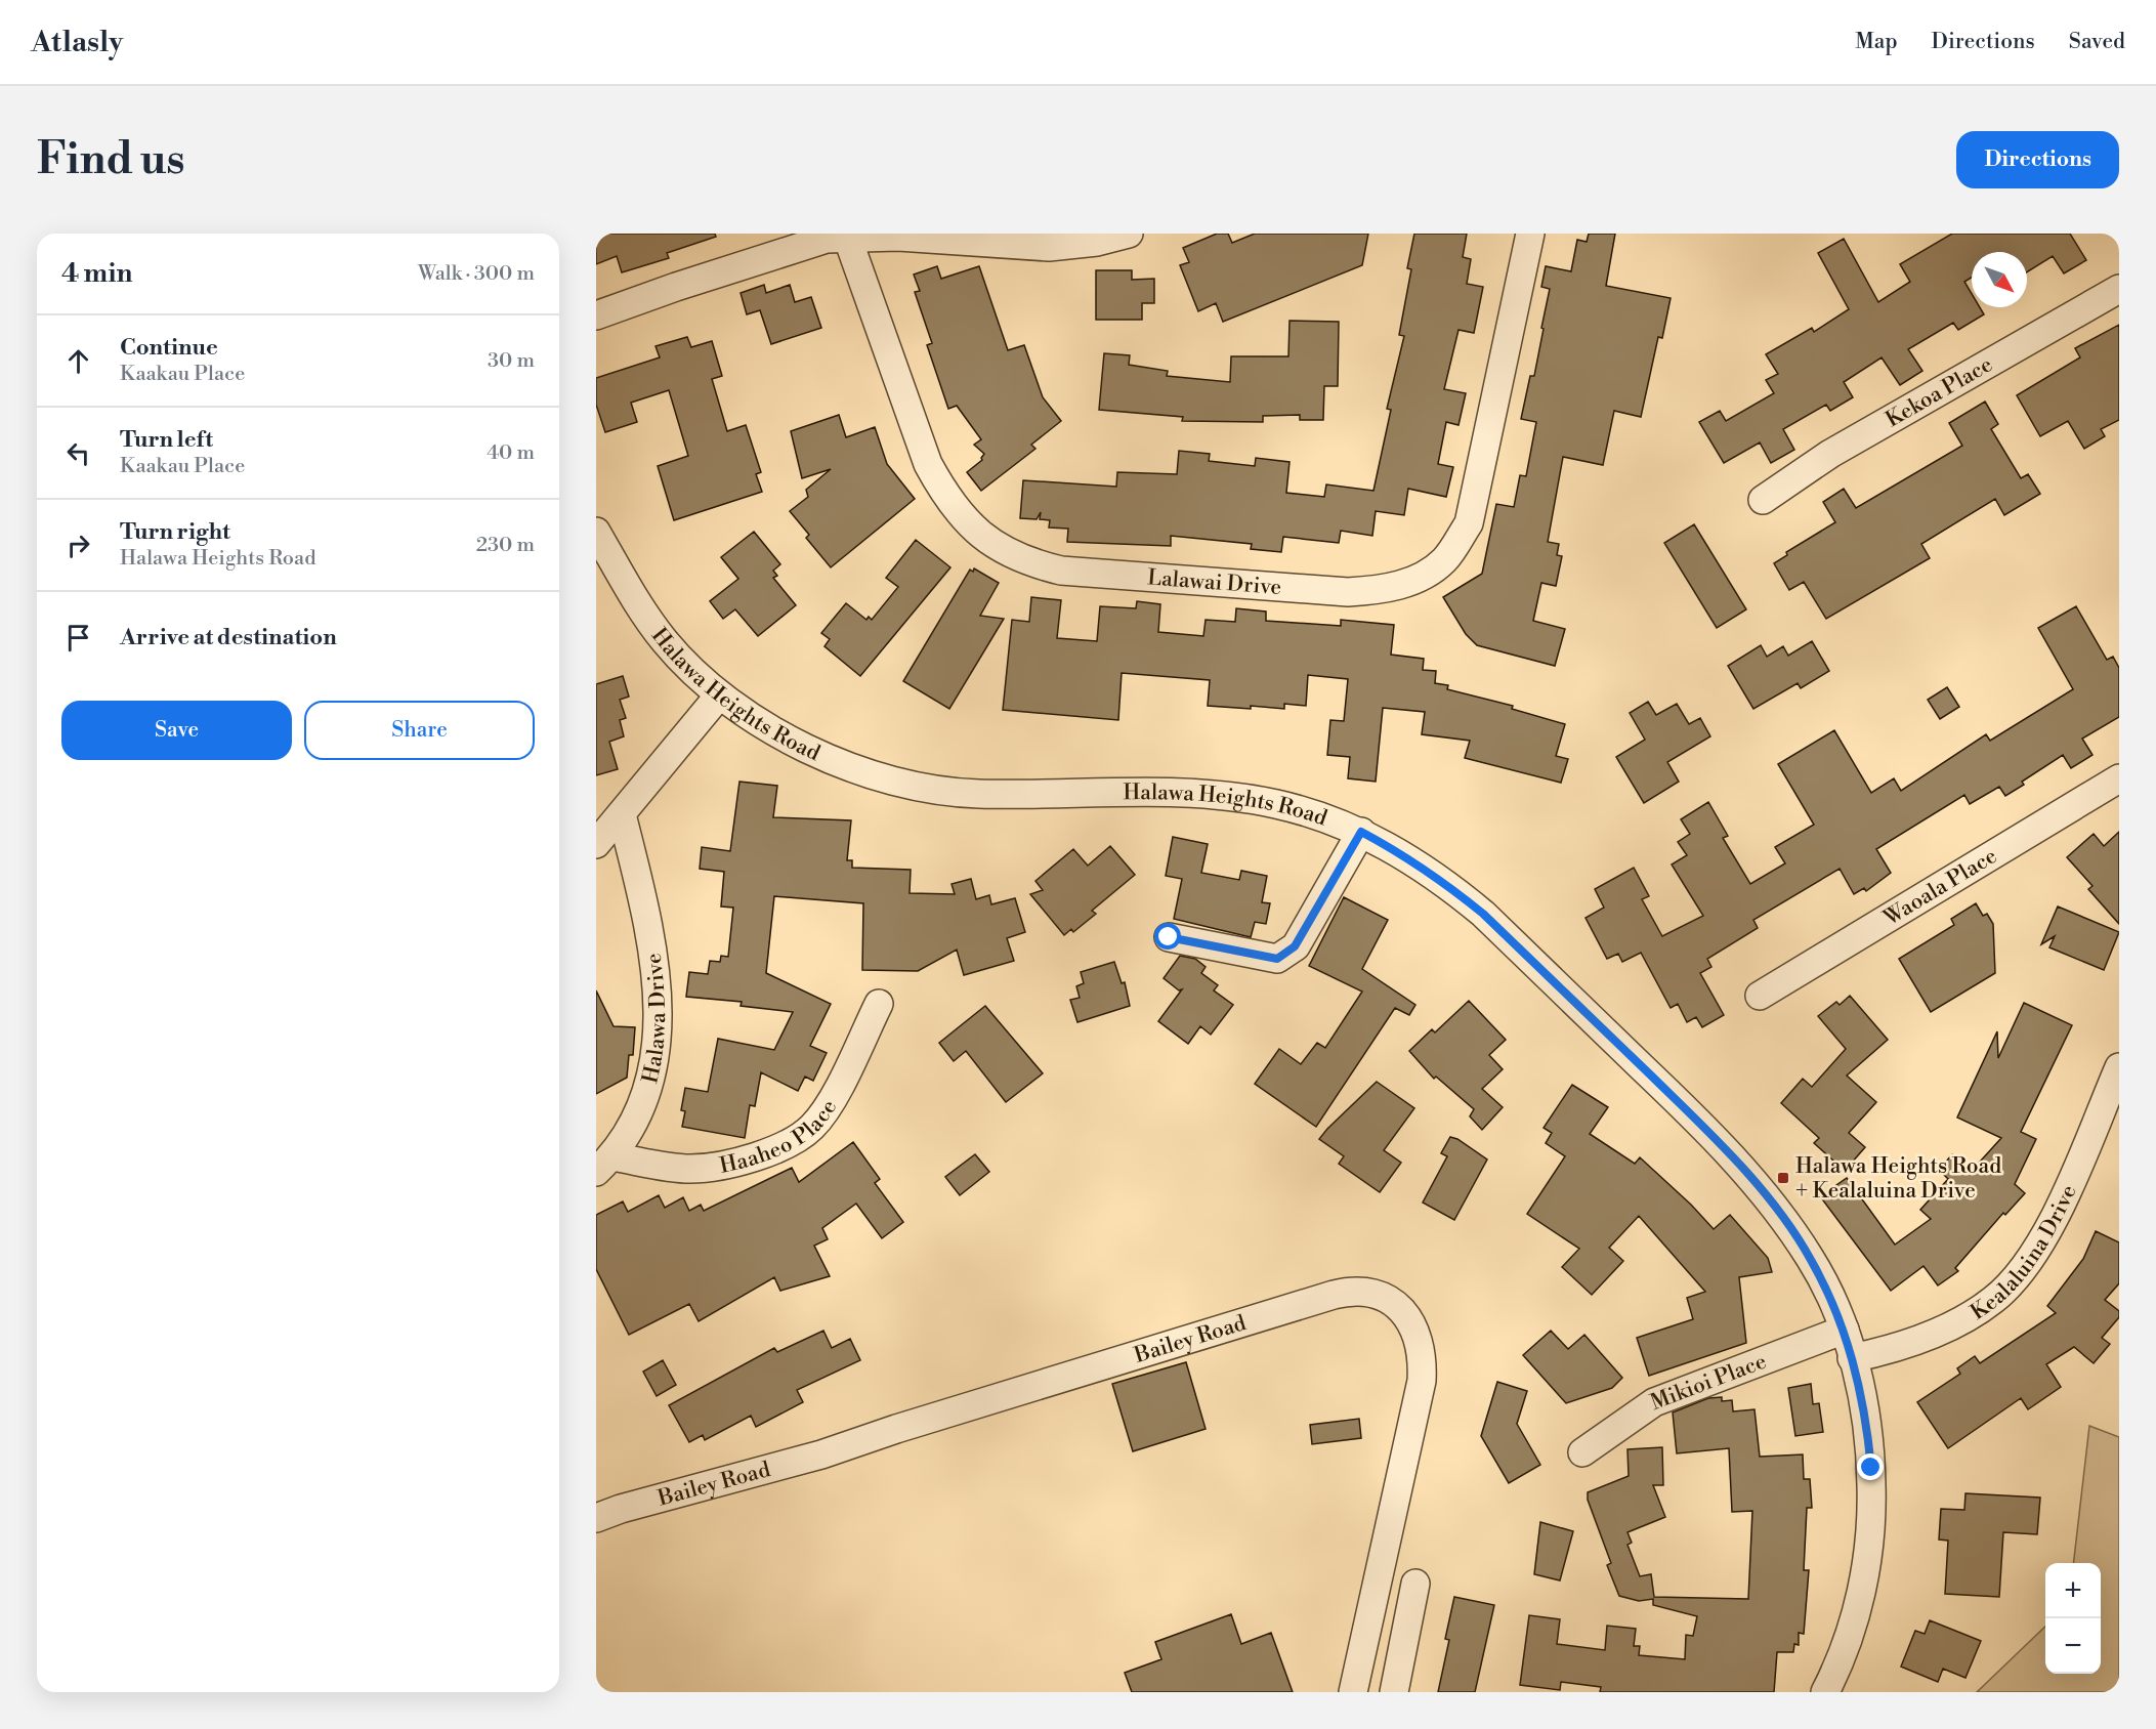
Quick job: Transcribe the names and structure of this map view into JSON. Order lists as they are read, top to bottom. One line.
{"streets":{"street":["Kekoa Place","Lalawai Drive","Halawa Heights Road","Waoala Place","Halawa Drive","Haaheo Place","Kealaluina Drive","Bailey Road","Mikioi Place"]},"crossings":[["Halawa Heights Road","Kealaluina Drive"],["Halawa Heights Road","Mikioi Place"],["Halawa Drive","Haaheo Place"]],"places":{"transit":["Halawa Heights Road + Kealaluina Drive"]},"north":"bottom right","page":{"header":"Atlasly","nav":["Map","Directions","Saved"],"buttons":["Directions",["Save","Share"]],"title":"Find us","heading":["4 min","Walk · 300 m"],"list":[["Continue","Kaakau Place","30 m"],["Turn left","Kaakau Place","40 m"],["Turn right","Halawa Heights Road","230 m"],"Arrive at destination"],"map_buttons":["+","−"]}}
